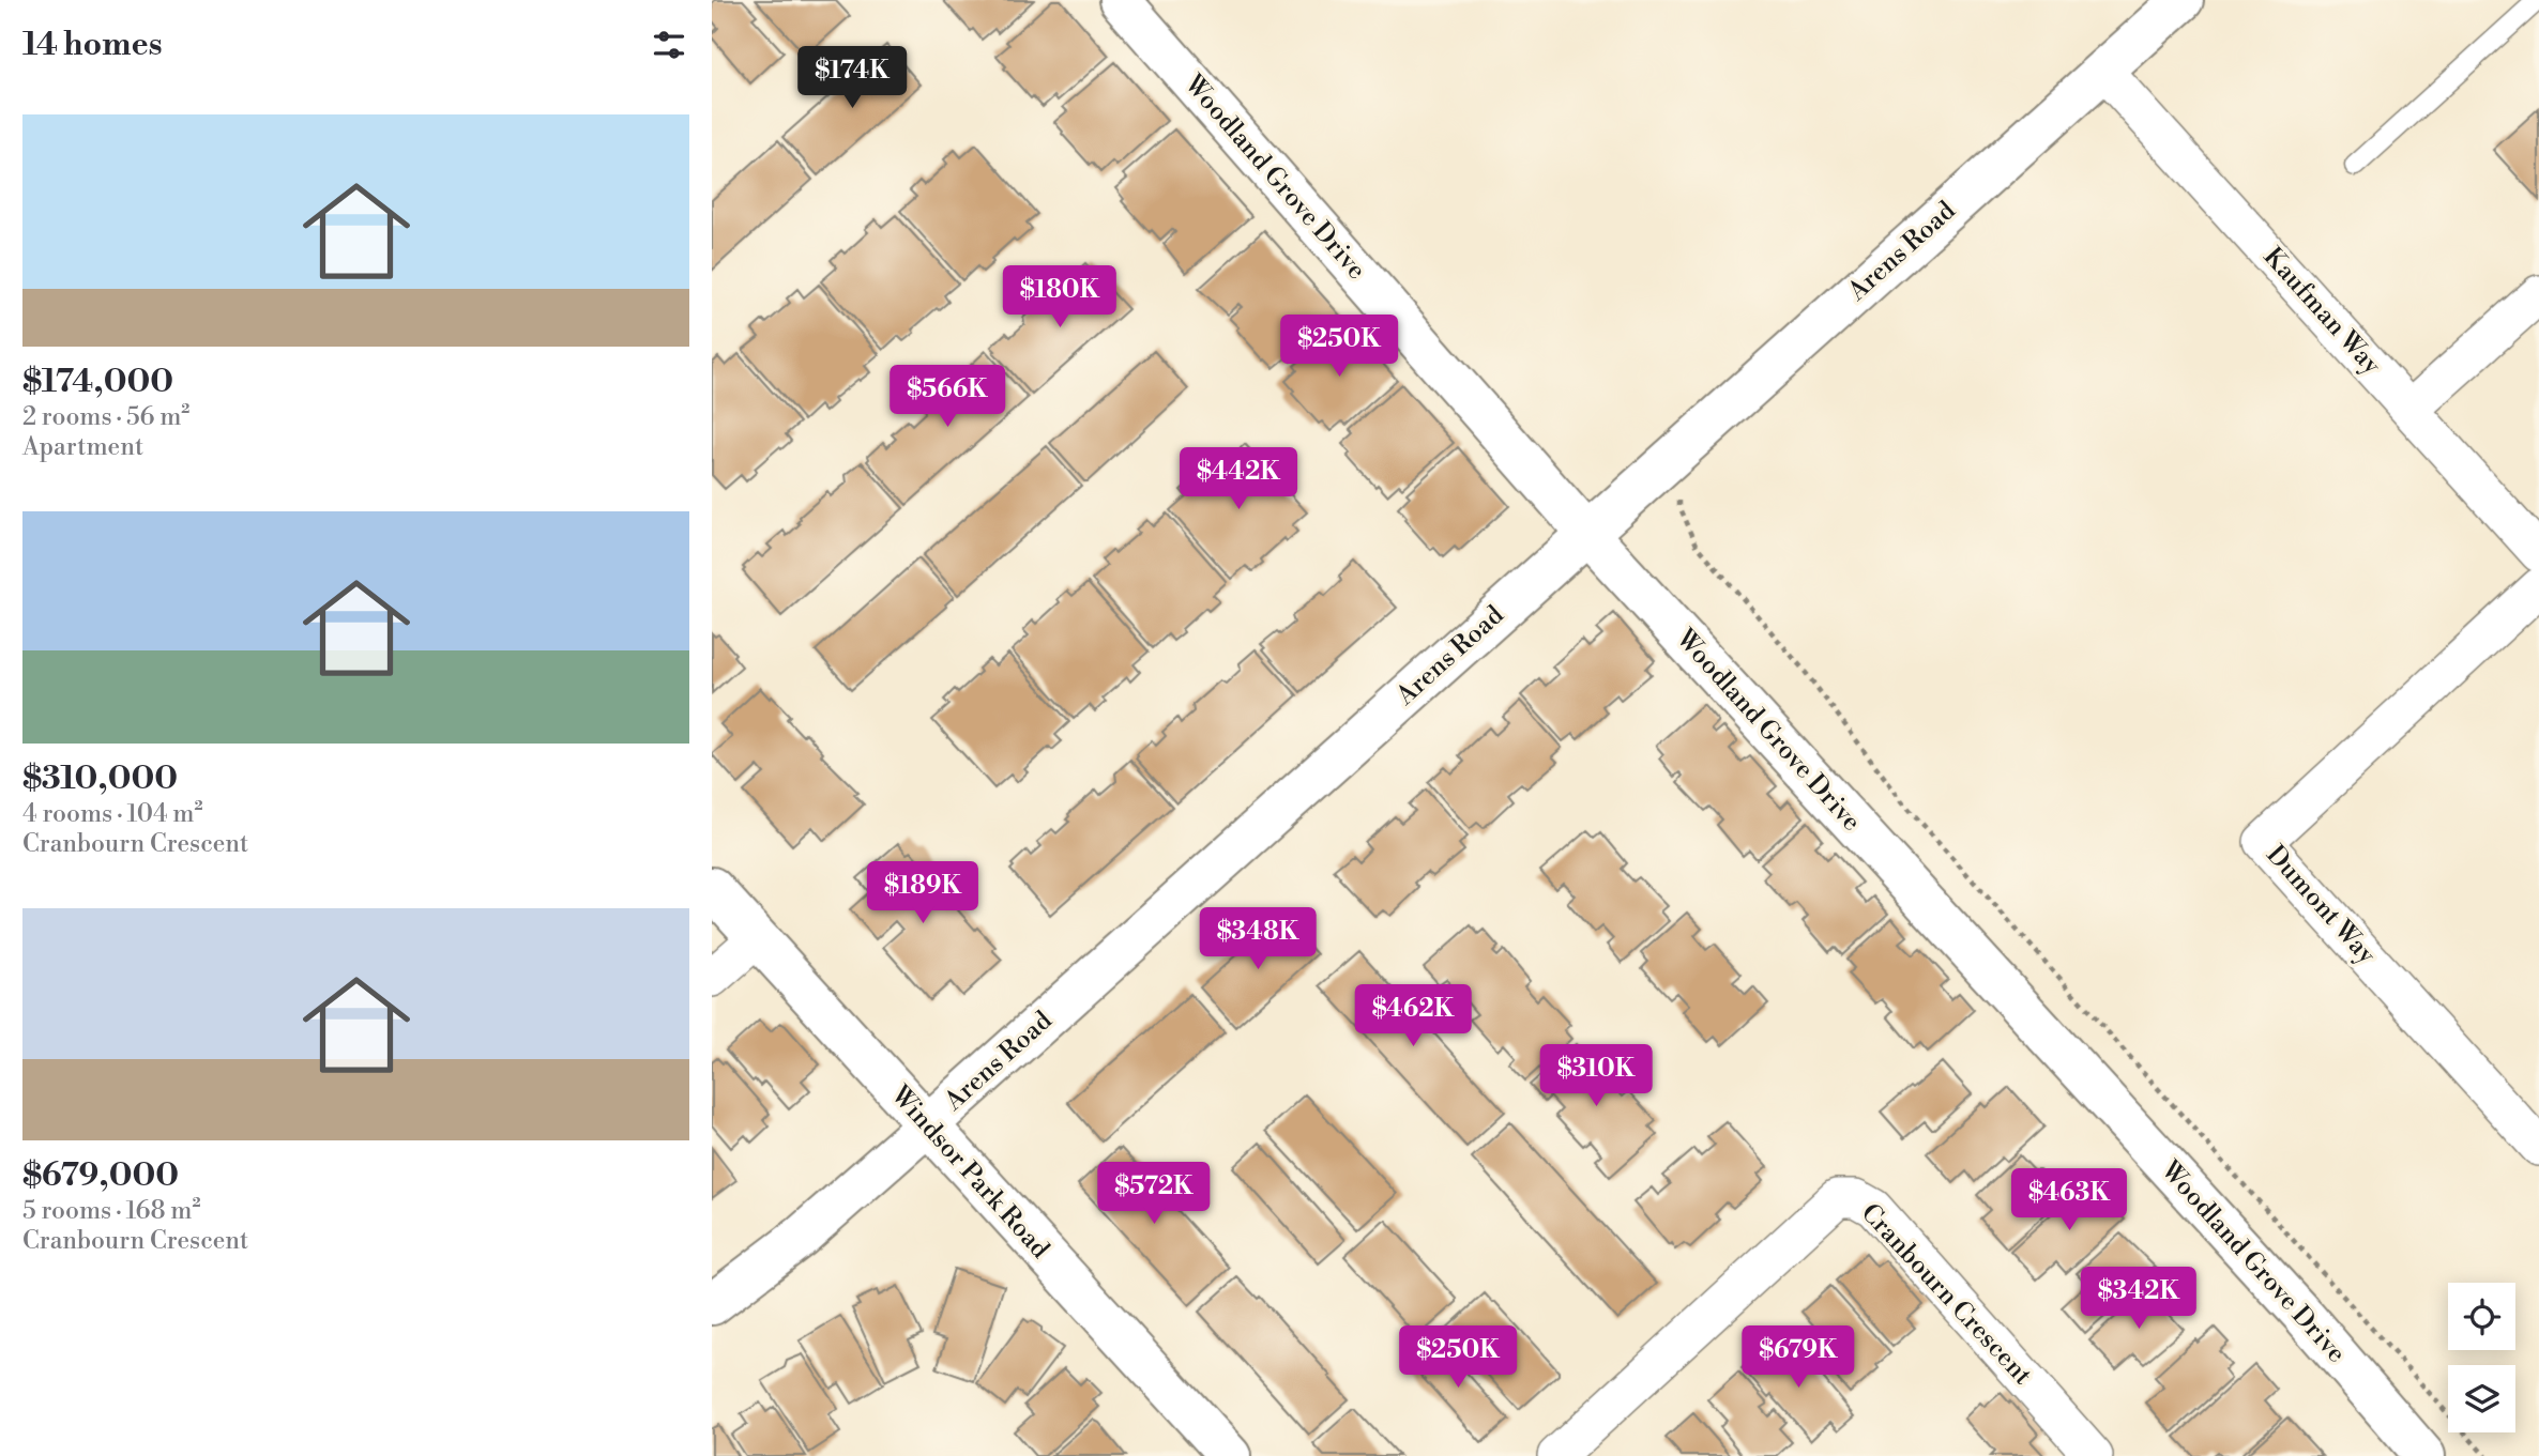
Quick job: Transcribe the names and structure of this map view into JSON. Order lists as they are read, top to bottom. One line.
{"streets":{"street":["Woodland Grove Drive","Arens Road","Kaufman Way","Dumont Way","Windsor Park Road","Cranbourn Crescent"]},"crossings":[["Woodland Grove Drive","Arens Road"],["Arens Road","Kaufman Way"],["Arens Road","Windsor Park Road"]],"page":{"heading":"14 homes","price":["$174K","$180K","$250K","$566K","$442K","$189K","$348K","$462K","$310K","$572K","$463K","$342K","$250K","$679K"],"list":[{"name":"$174,000","note":"2 rooms · 56 m² · Apartment"},{"name":"$310,000","note":"4 rooms · 104 m² · Cranbourn Crescent"},{"name":"$679,000","note":"5 rooms · 168 m² · Cranbourn Crescent"}]}}
